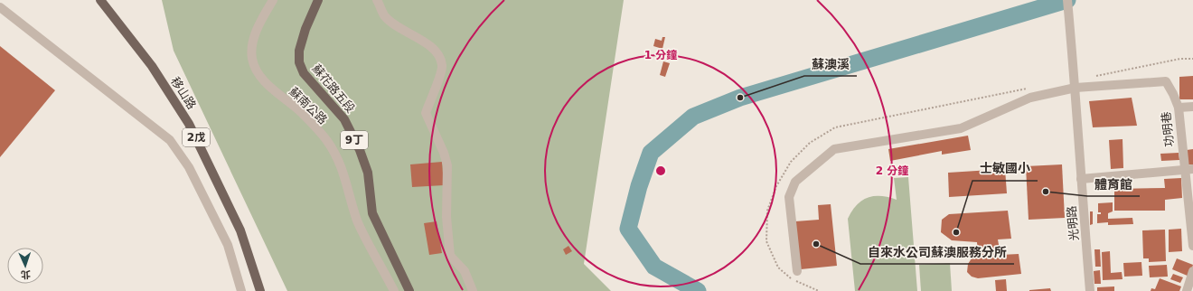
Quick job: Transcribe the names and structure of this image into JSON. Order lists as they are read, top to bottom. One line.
{"streets":{"main road":["蘇花路五段","移山路","2戊","9丁"],"street":["蘇南公路","功明巷","光明路"]},"crossings":[["功明巷","光明路"]],"places":["蘇澳溪","體育館","士敏國小","自來水公司蘇澳服務分所"],"north":"bottom","rings":["1 分鐘","2 分鐘"]}
